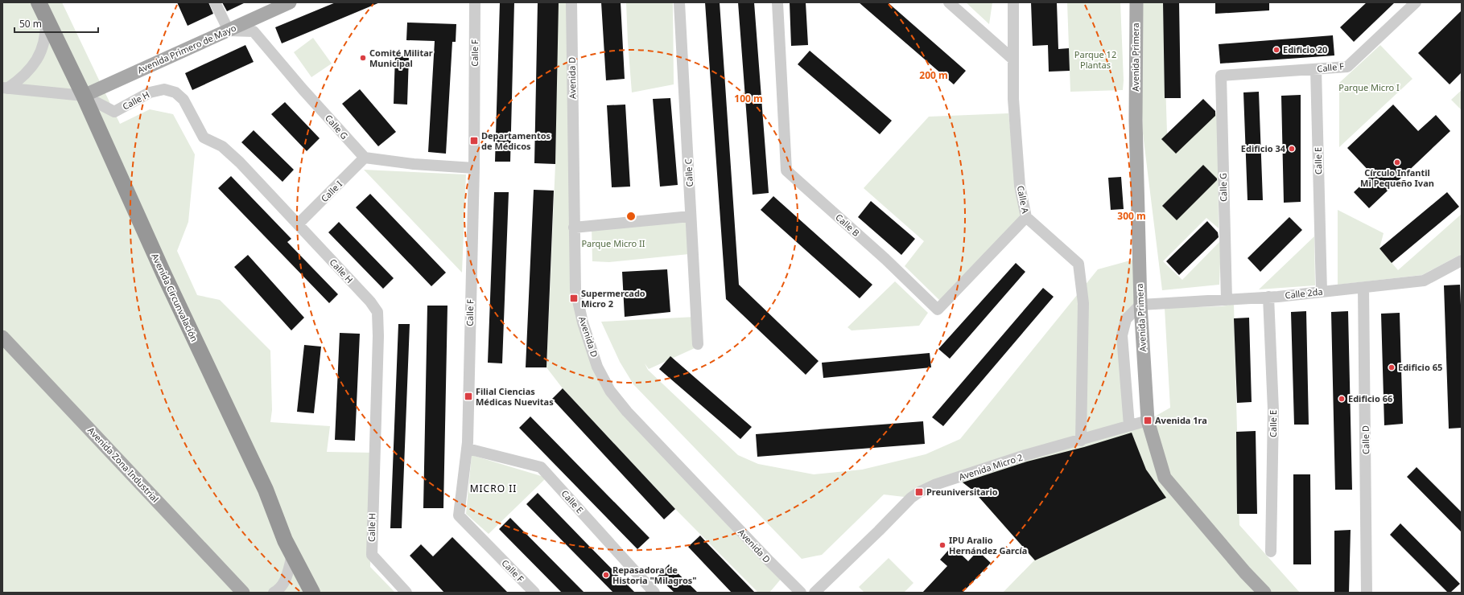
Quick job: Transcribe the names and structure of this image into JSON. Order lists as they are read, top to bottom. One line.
{"streets":{"highway":["Avenida Circunvalación"],"main road":["Avenida Primero de Mayo","Avenida Primera","Avenida Zona Industrial"],"street":["Calle F","Avenida D","Calle H","Calle G","Calle E","Calle C","Calle I","Calle A","Calle B","Calle 2da","Calle D","Avenida Micro 2"]},"crossings":[["Avenida Primero de Mayo","Calle H"],["Avenida Primero de Mayo","Calle G"],["Avenida Primero de Mayo","Avenida Circunvalación"],["Calle F","Calle G"],["Calle F","Calle E"],["Avenida Primera","Calle 2da"],["Avenida Primera","Avenida Micro 2"],["Calle H","Calle I"],["Calle H","Avenida Circunvalación"],["Calle G","Calle I"],["Calle G","Calle 2da"],["Calle E","Calle 2da"],["Calle A","Calle B"],["Calle A","Avenida Micro 2"],["Calle 2da","Calle D"]],"districts":["MICRO II"],"parks":["Parque 12 Plantas","Parque Micro I","Parque Micro II"],"places":{"other":["Edificio 20","Comité Militar Municipal","Edificio 34","Círculo Infantil Mi Pequeño Ivan","Edificio 65","Edificio 66","IPU Aralio Hernández García","Repasadora de Historia \"Milagros\""],"transit":["Departamentos de Médicos","Supermercado Micro 2","Filial Ciencias Médicas Nuevitas","Avenida 1ra","Preuniversitario"]},"scale_bar":"50 m","rings":["200 m","100 m","300 m"]}
